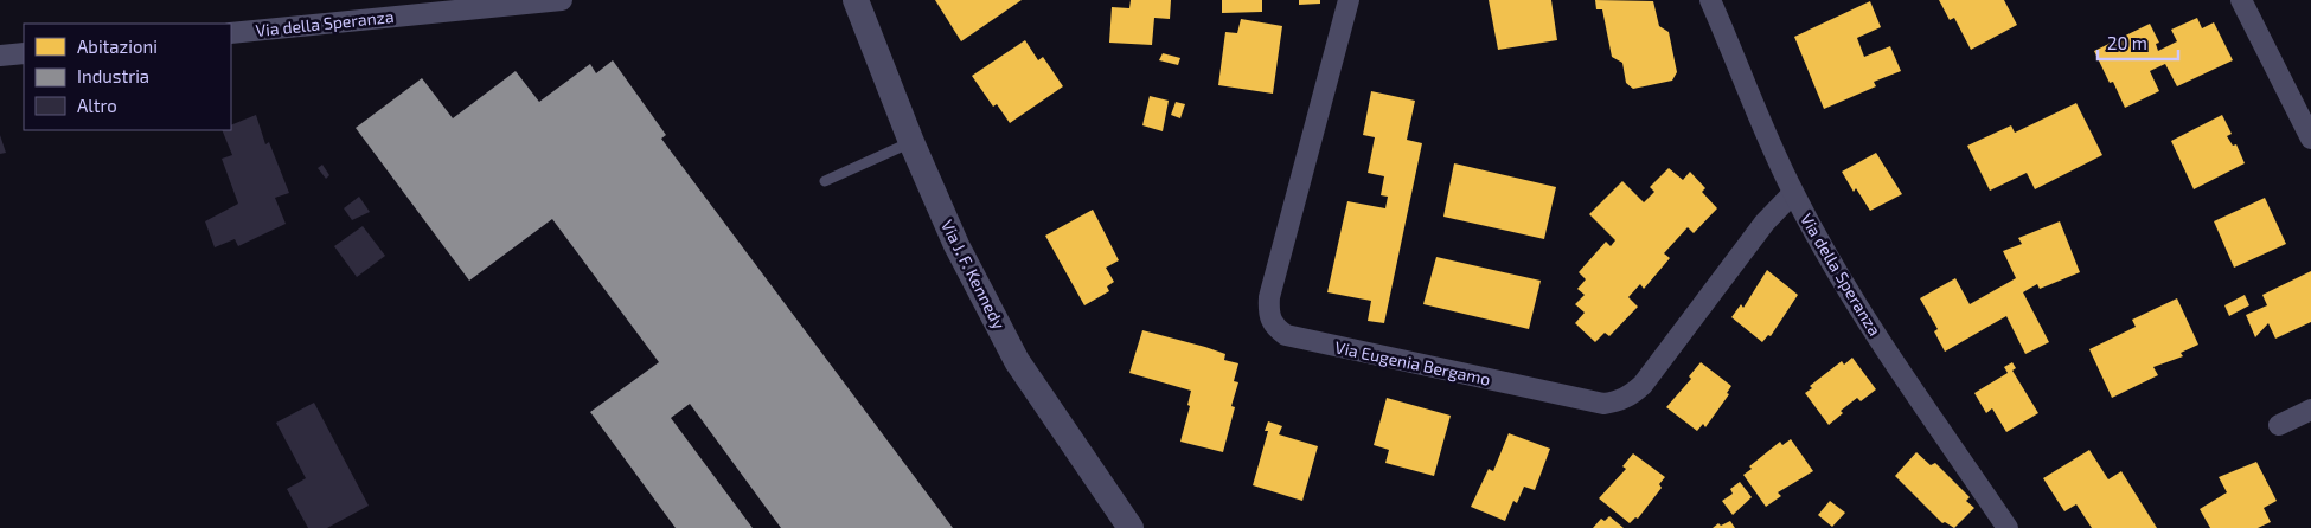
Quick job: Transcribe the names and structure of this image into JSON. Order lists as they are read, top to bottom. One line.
{"streets":{"street":["Via della Speranza","Via J. F. Kennedy","Via Eugenia Bergamo"]},"crossings":[["Via della Speranza","Via Eugenia Bergamo"]],"legend":["Abitazioni","Industria","Altro"],"scale_bar":"20 m"}
